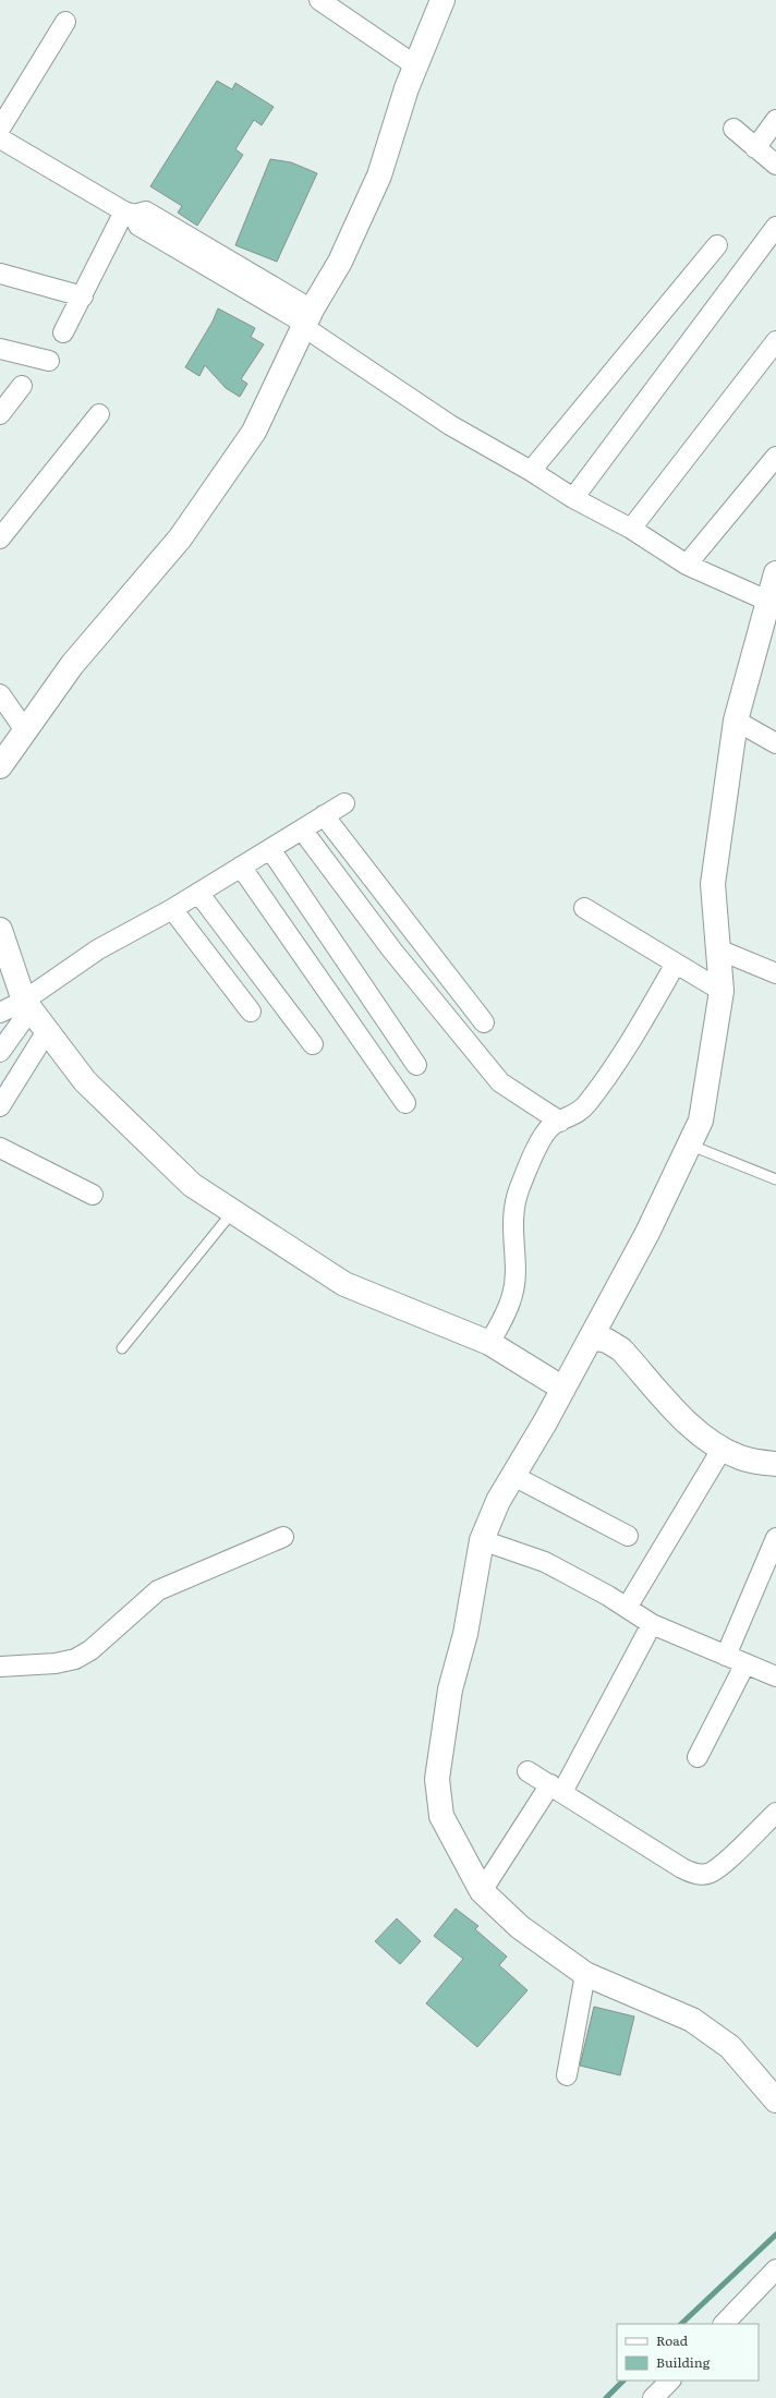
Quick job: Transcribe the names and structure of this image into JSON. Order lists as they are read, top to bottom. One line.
{"legend":["Road","Building"]}
